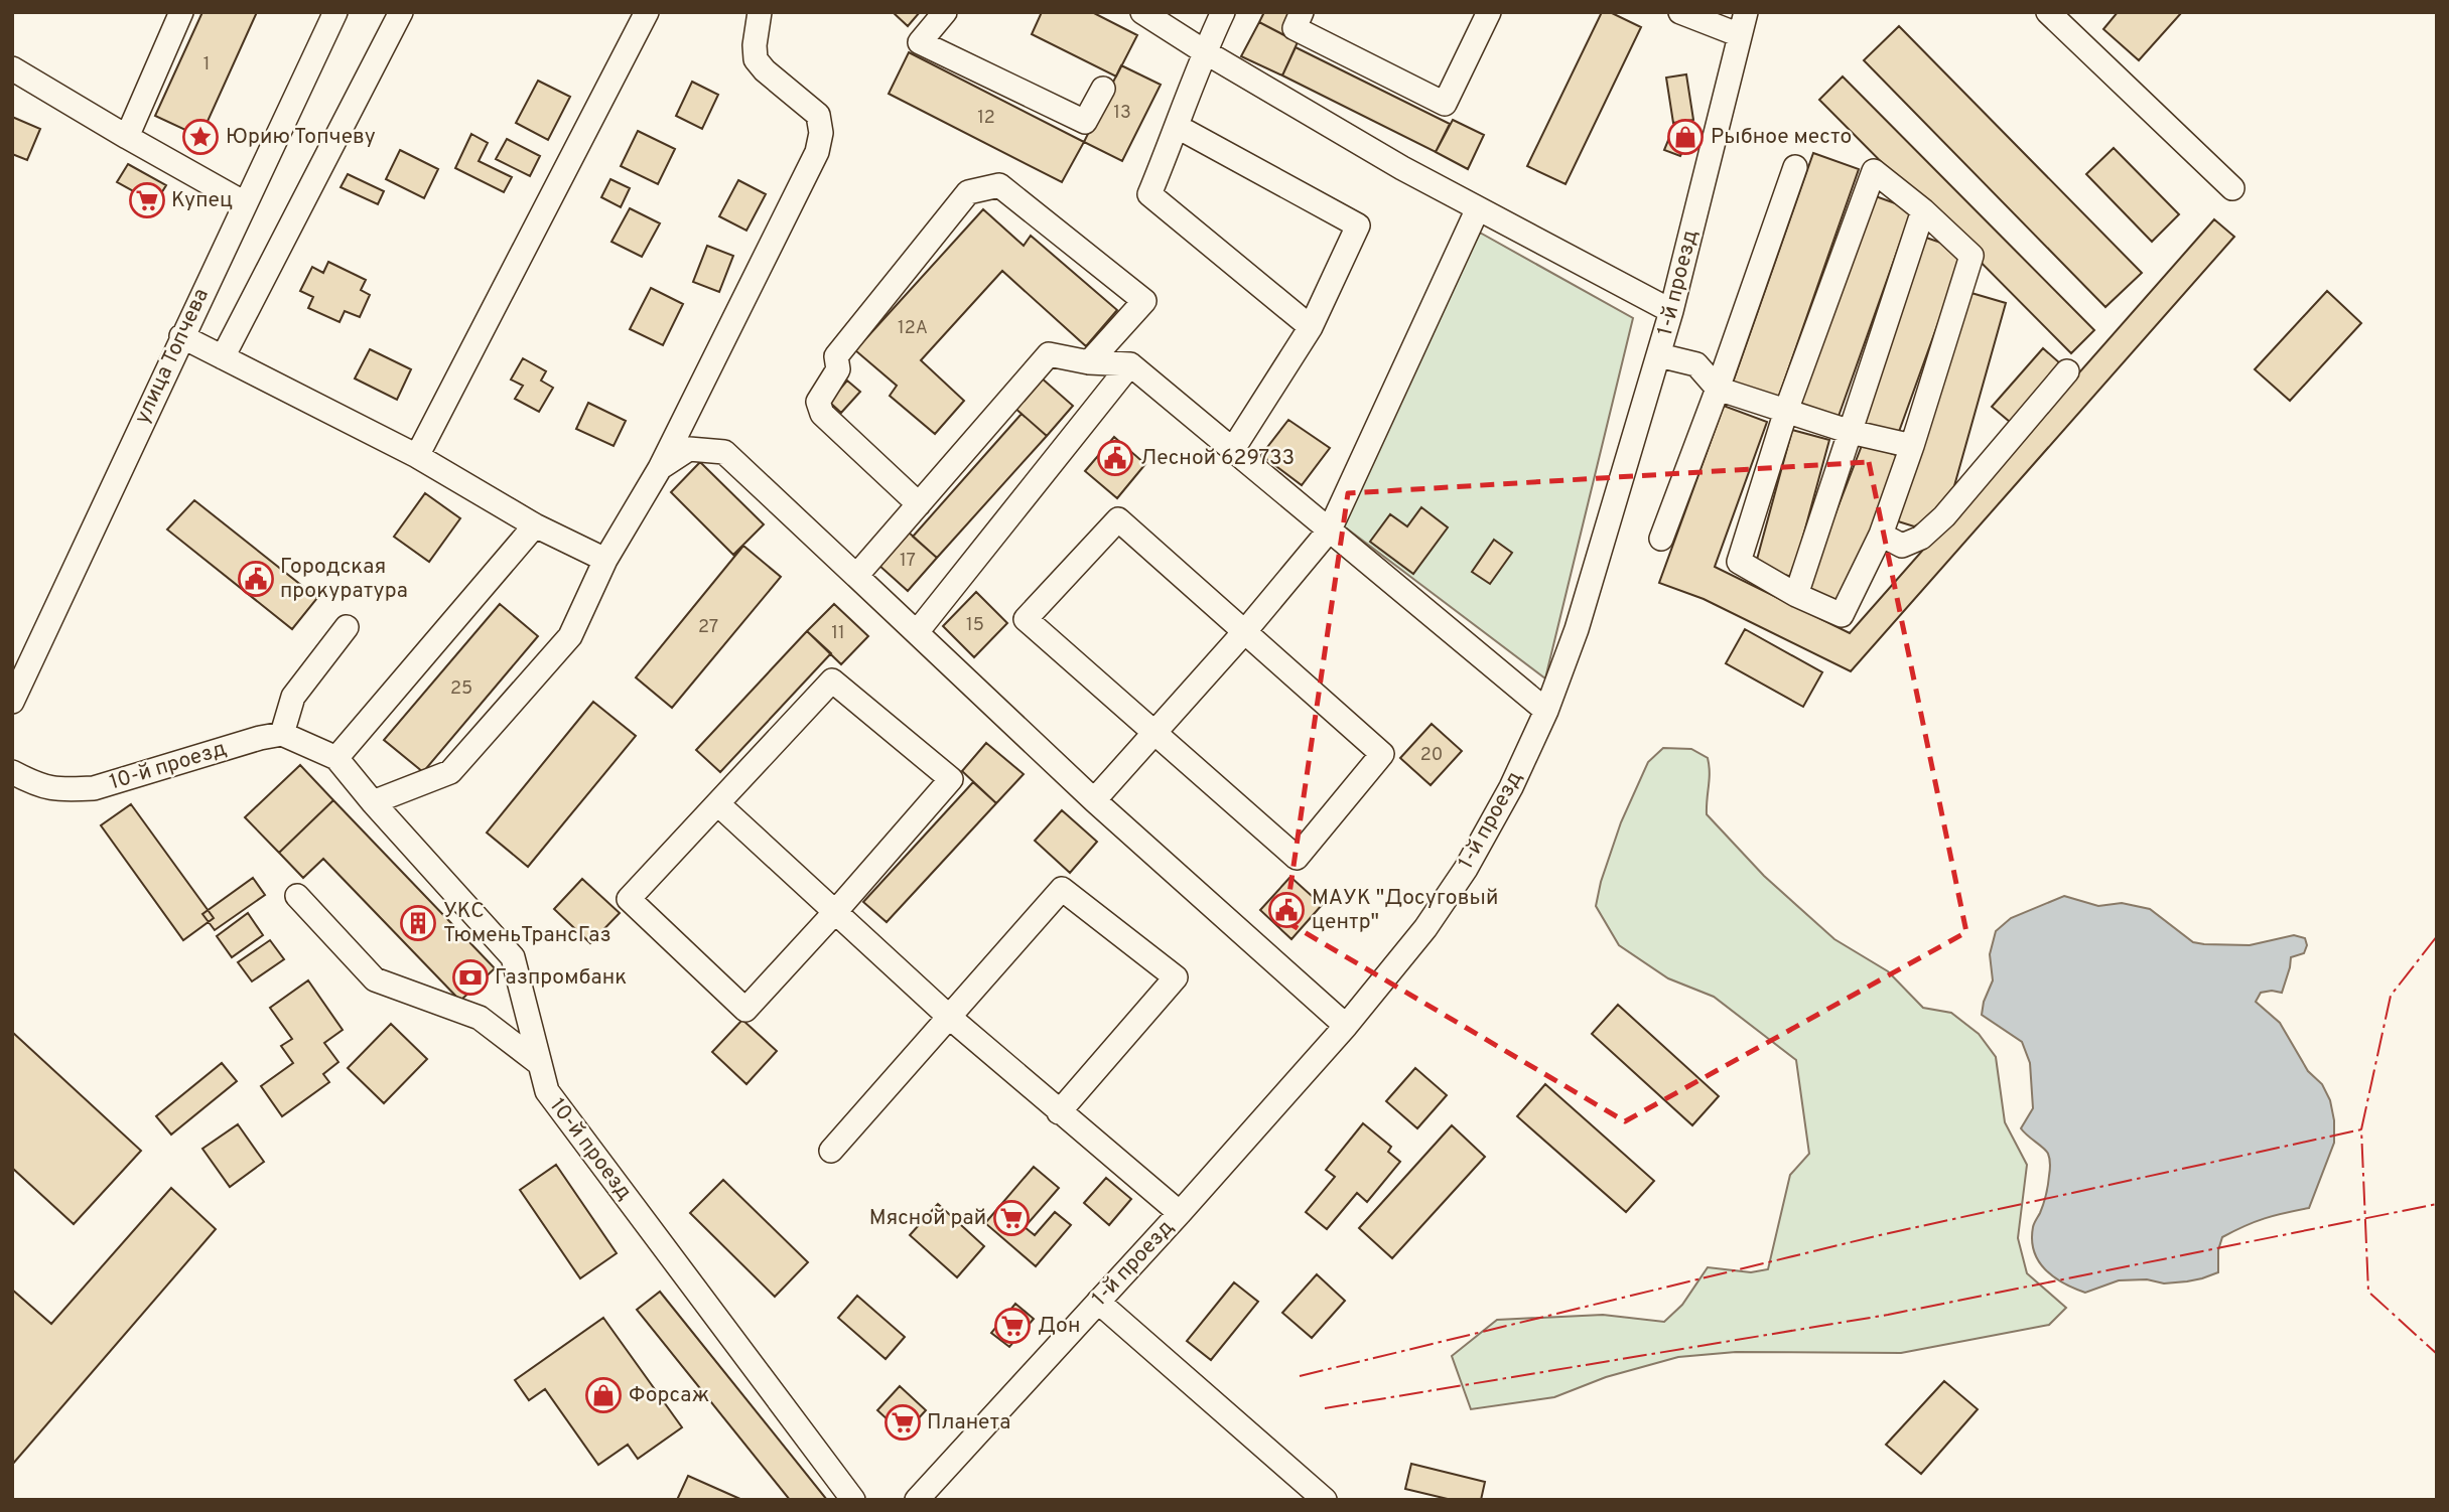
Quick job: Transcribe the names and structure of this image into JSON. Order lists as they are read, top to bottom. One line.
{"streets":{"street":["1-й проезд","улица Топчева","10-й проезд"]},"places":{"place":["Юрию Топчеву"],"shop":["Рыбное место","Форсаж"],"supermarket":["Купец","Мясной рай","Дон","Планета"],"public building":["Лесной 629733","Городская прокуратура","МАУК \"Досуговый центр\""],"building":["УКС ТюменьТрансГаз"],"bank":["Газпромбанк"]},"house_numbers":["1","13","12","12А","17","15","27","11","25","20"]}
